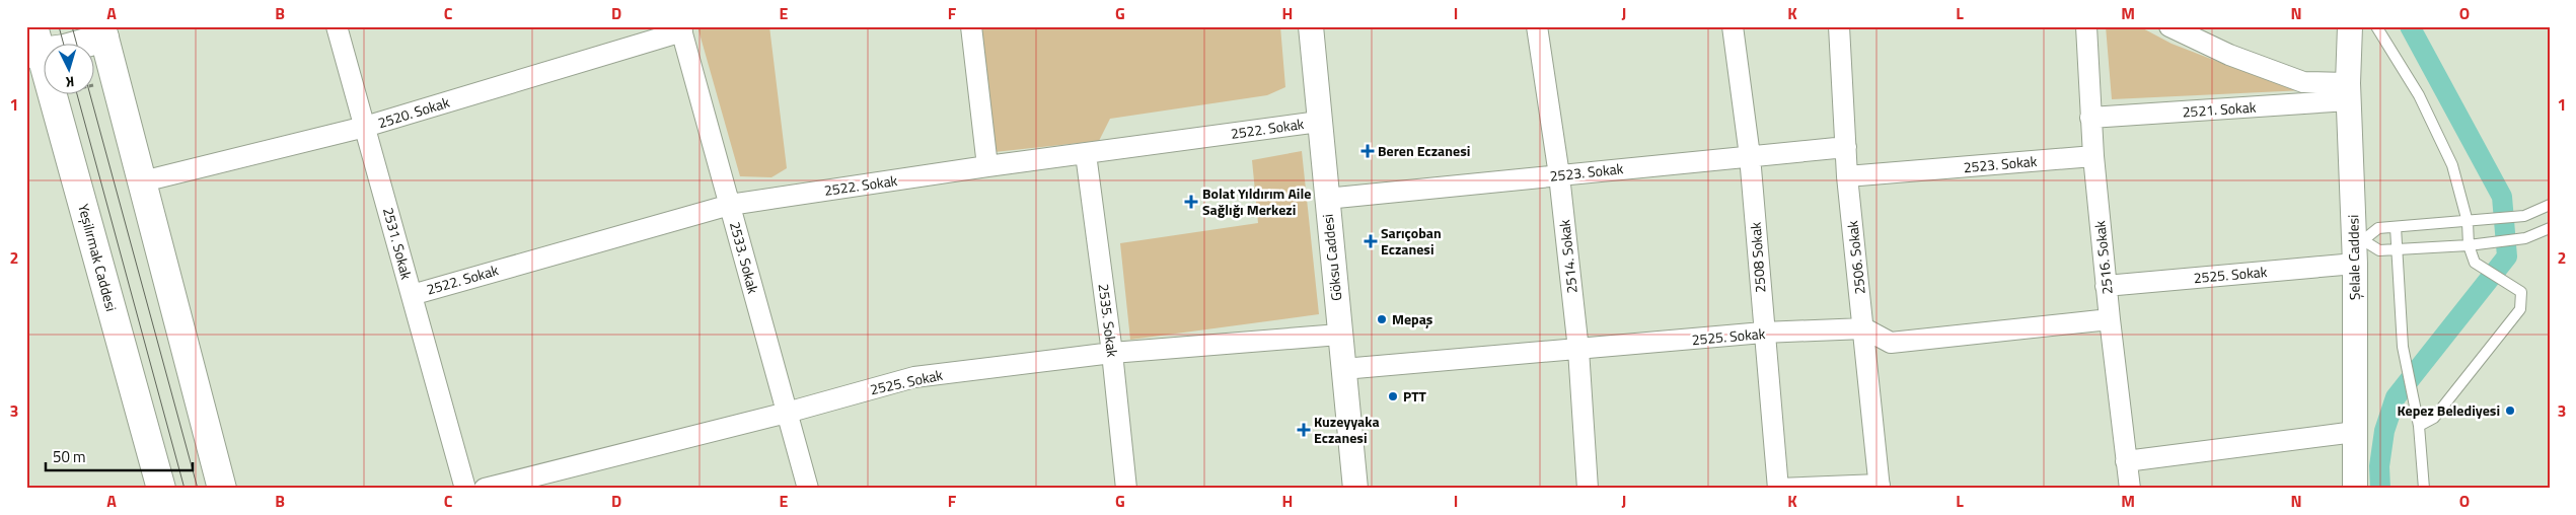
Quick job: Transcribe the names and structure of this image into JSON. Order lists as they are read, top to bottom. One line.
{"streets":{"main road":["Yeşilırmak Caddesi"],"street":["2521. Sokak","2520. Sokak","2522. Sokak","2523. Sokak","2531. Sokak","2514. Sokak","2533. Sokak","Göksu Caddesi","2508 Sokak","2506. Sokak","2516. Sokak","Şelale Caddesi","2525. Sokak","2535. Sokak"]},"crossings":[["2521. Sokak","2516. Sokak"],["2521. Sokak","Şelale Caddesi"],["2520. Sokak","2531. Sokak"],["2520. Sokak","2533. Sokak"],["2522. Sokak","2531. Sokak"],["2522. Sokak","2533. Sokak"],["2522. Sokak","Göksu Caddesi"],["2522. Sokak","2535. Sokak"],["2523. Sokak","2514. Sokak"],["2523. Sokak","Göksu Caddesi"],["2523. Sokak","2508 Sokak"],["2523. Sokak","2506. Sokak"],["2523. Sokak","2516. Sokak"],["2514. Sokak","2525. Sokak"],["2533. Sokak","2525. Sokak"],["Göksu Caddesi","2525. Sokak"],["2508 Sokak","2525. Sokak"],["2506. Sokak","2525. Sokak"],["2516. Sokak","2525. Sokak"],["Şelale Caddesi","2525. Sokak"],["2525. Sokak","2535. Sokak"]],"places":{"health":["Beren Eczanesi","Bolat Yıldırım Aile Sağlığı Merkezi","Sarıçoban Eczanesi","Kuzeyyaka Eczanesi"],"other":["Mepaş","PTT","Kepez Belediyesi"]},"scale_bar":"50 m","north":"bottom","grid":{"columns":["A","B","C","D","E","F","G","H","I","J","K","L","M","N","O"],"rows":["1","2","3"]}}
